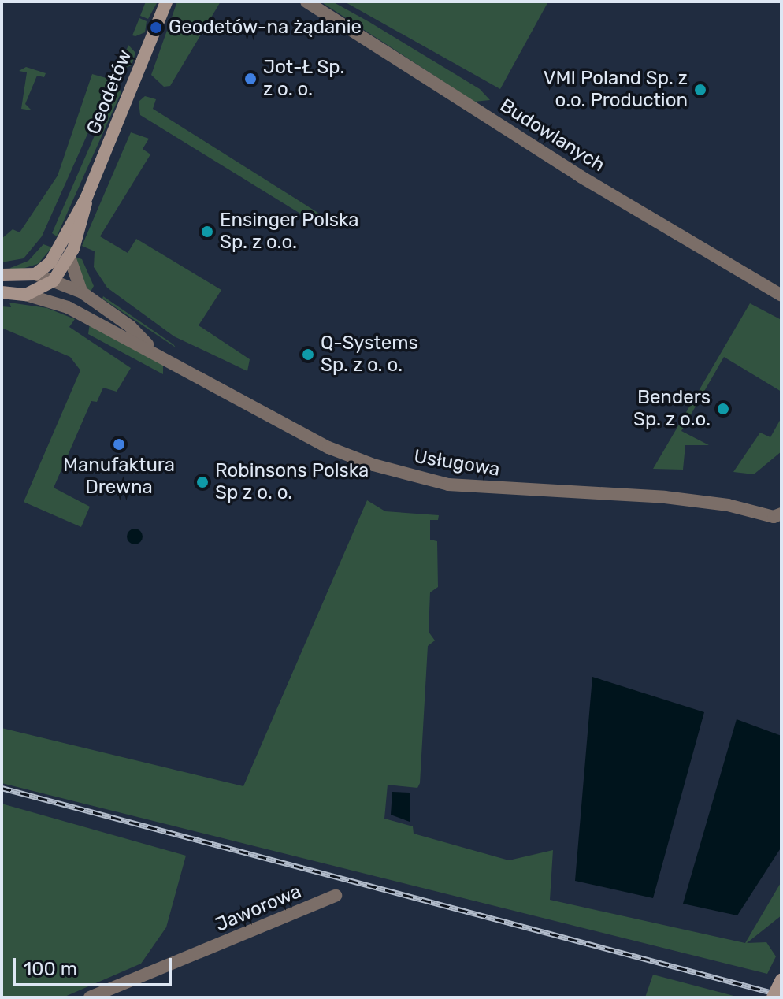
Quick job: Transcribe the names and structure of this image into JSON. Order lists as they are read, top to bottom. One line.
{"streets":{"street":["Geodetów","Budowlanych","Usługowa","Jaworowa"]},"crossings":[["Geodetów","Usługowa"]],"places":["Geodetów-na żądanie","Jot-Ł Sp. z o. o.","VMI Poland Sp. z o.o. Production","Ensinger Polska Sp. z o.o.","Q-Systems Sp. z o. o.","Benders Sp. z o.o.","Manufaktura Drewna","Robinsons Polska Sp z o. o."],"scale_bar":"100 m"}
